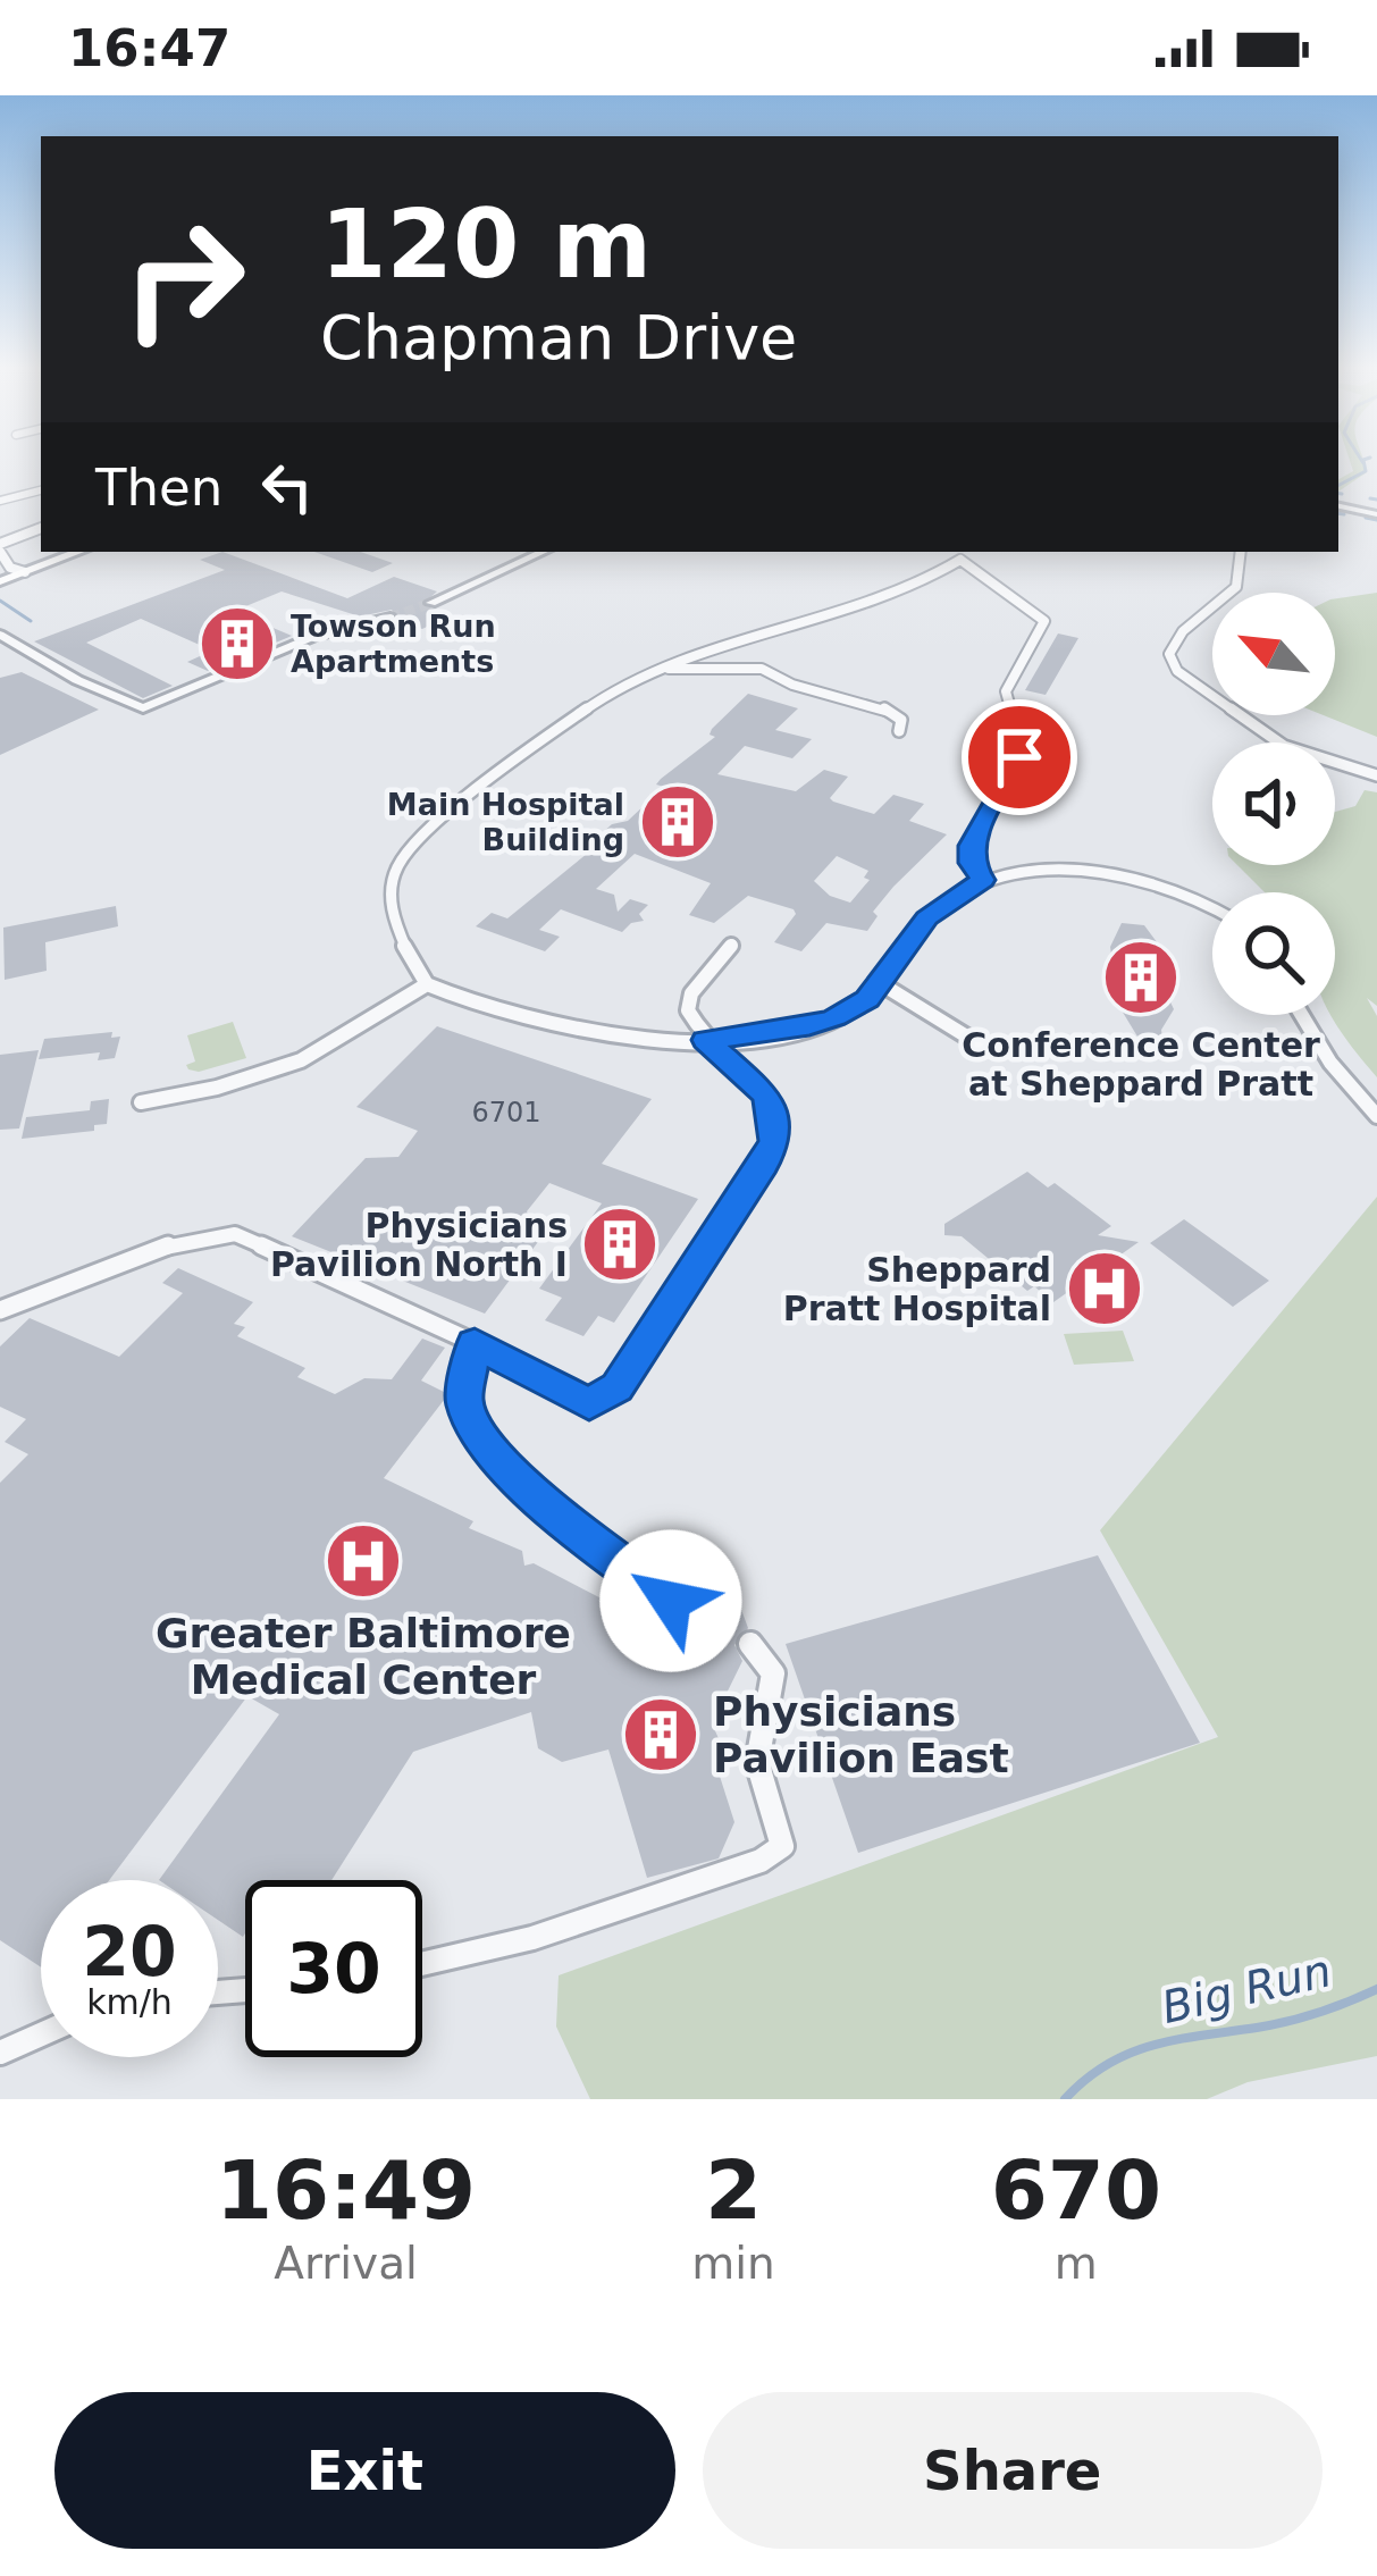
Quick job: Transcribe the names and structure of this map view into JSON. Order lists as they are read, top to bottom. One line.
{"water":["Big Run"],"places":{"building":["Towson Run Apartments","Main Hospital Building","Conference Center at Sheppard Pratt","Physicians Pavilion North I","Physicians Pavilion East"],"hospital":["Sheppard Pratt Hospital","Greater Baltimore Medical Center"]},"house_numbers":["6701"],"north":"top left","page":{"status":"16:47","turn":["120 m","Chapman Drive"],"then":"Then","speed":"20 km/h","limit":"30","eta":["16:49","Arrival","2","min","670","m"],"buttons":["Exit","Share"]}}
